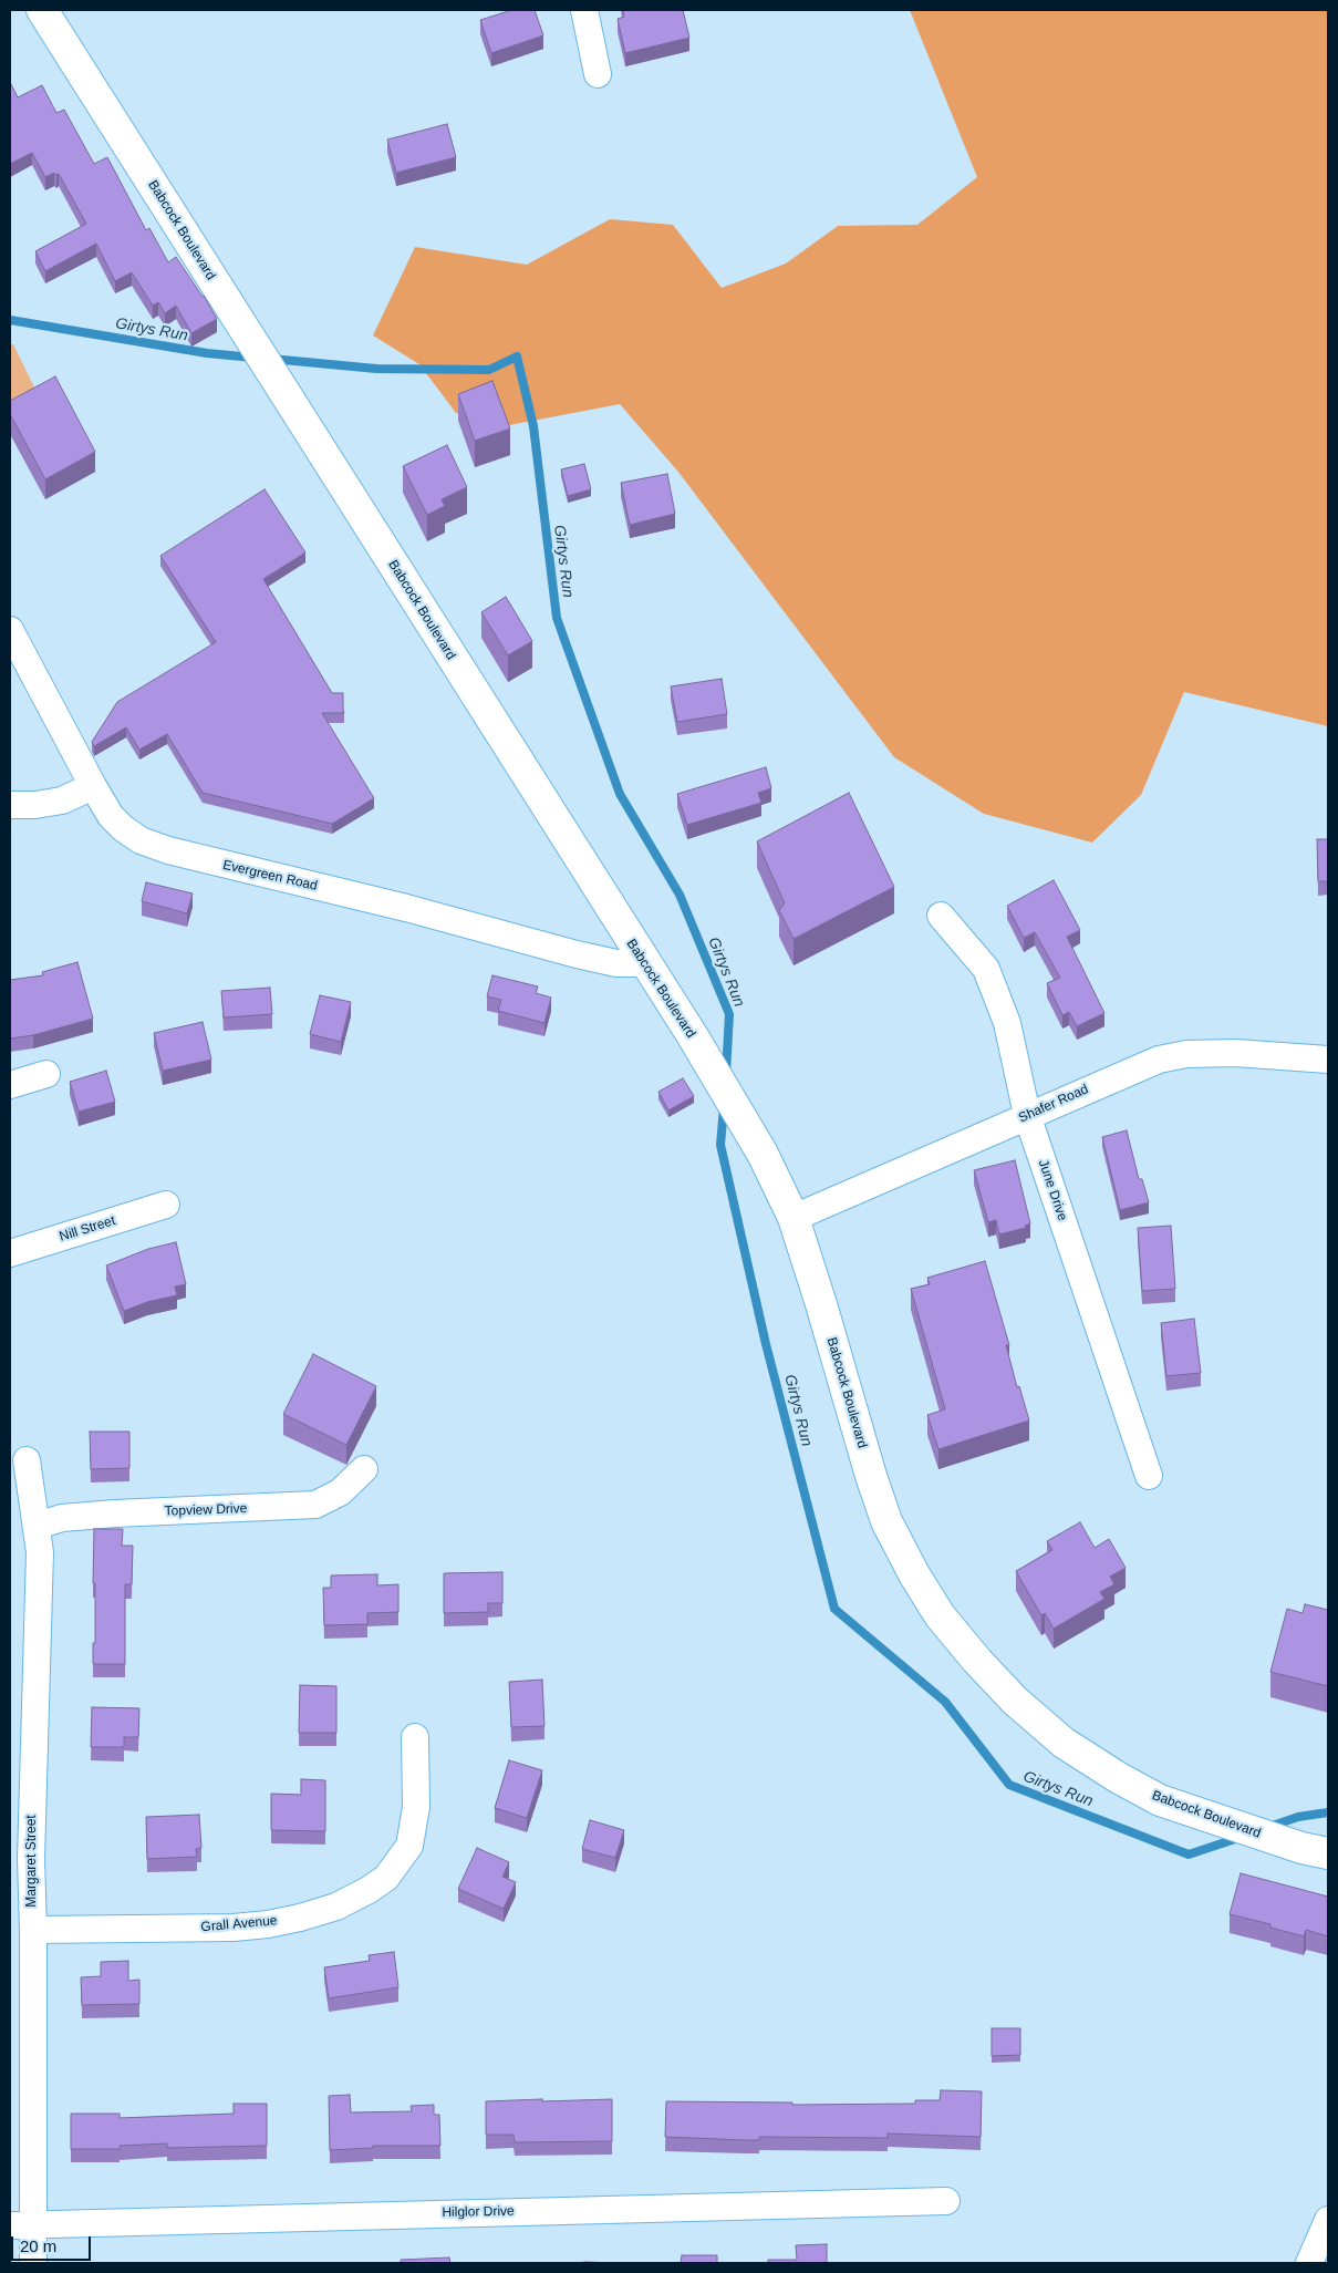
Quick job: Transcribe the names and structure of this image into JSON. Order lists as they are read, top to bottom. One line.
{"streets":{"main road":["Babcock Boulevard"],"street":["Evergreen Road","Shafer Road","June Drive","Nill Street","Topview Drive","Margaret Street","Grall Avenue","Hilglor Drive"]},"crossings":[["Babcock Boulevard","Evergreen Road"],["Babcock Boulevard","Shafer Road"],["Shafer Road","June Drive"],["Topview Drive","Margaret Street"],["Margaret Street","Grall Avenue"],["Margaret Street","Hilglor Drive"]],"water":["Girtys Run"],"scale_bar":"20 m"}
